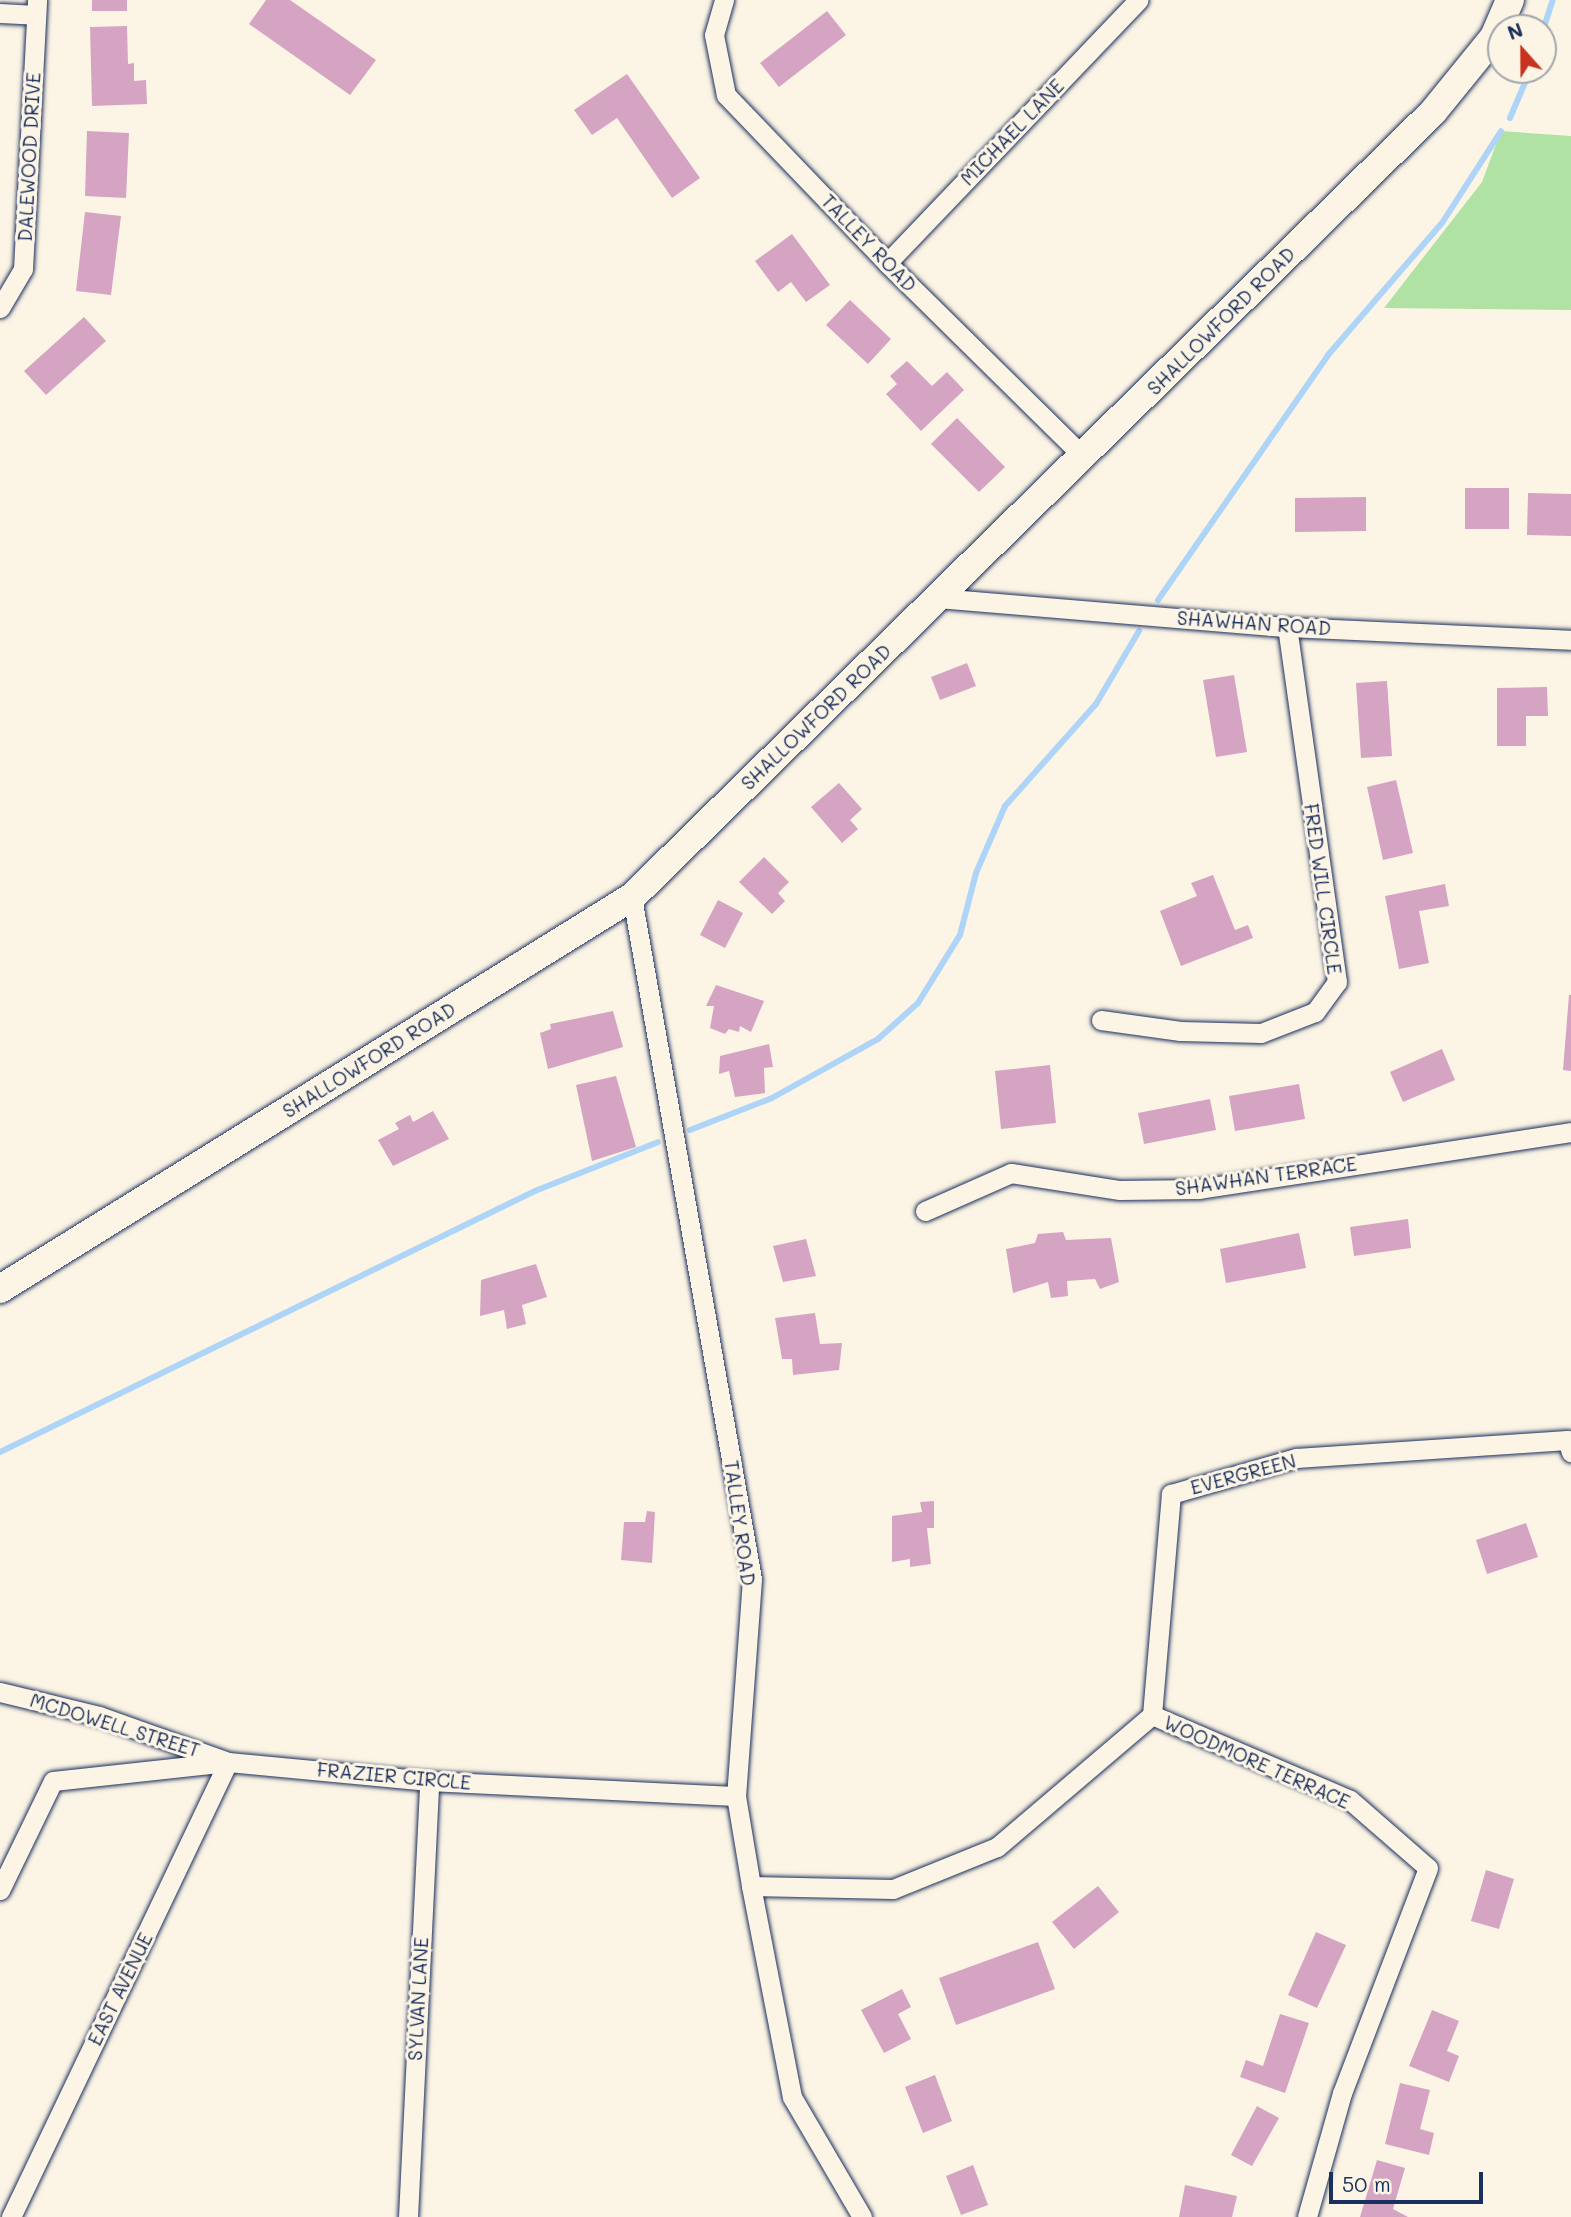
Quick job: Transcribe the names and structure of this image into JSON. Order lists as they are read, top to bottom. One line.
{"streets":{"street":["MICHAEL LANE","DALEWOOD DRIVE","TALLEY ROAD","SHALLOWFORD ROAD","SHAWHAN ROAD","FRED WILL CIRCLE","SHAWHAN TERRACE","EVERGREEN","MCDOWELL STREET","WOODMORE TERRACE","FRAZIER CIRCLE","EAST AVENUE","SYLVAN LANE"]},"crossings":[["MICHAEL LANE","TALLEY ROAD"],["TALLEY ROAD","SHALLOWFORD ROAD"],["TALLEY ROAD","WOODMORE TERRACE"],["TALLEY ROAD","FRAZIER CIRCLE"],["SHALLOWFORD ROAD","SHAWHAN ROAD"],["SHAWHAN ROAD","FRED WILL CIRCLE"],["EVERGREEN","WOODMORE TERRACE"],["MCDOWELL STREET","FRAZIER CIRCLE"],["MCDOWELL STREET","EAST AVENUE"],["FRAZIER CIRCLE","EAST AVENUE"],["FRAZIER CIRCLE","SYLVAN LANE"]],"scale_bar":"50 m","north":"top"}
